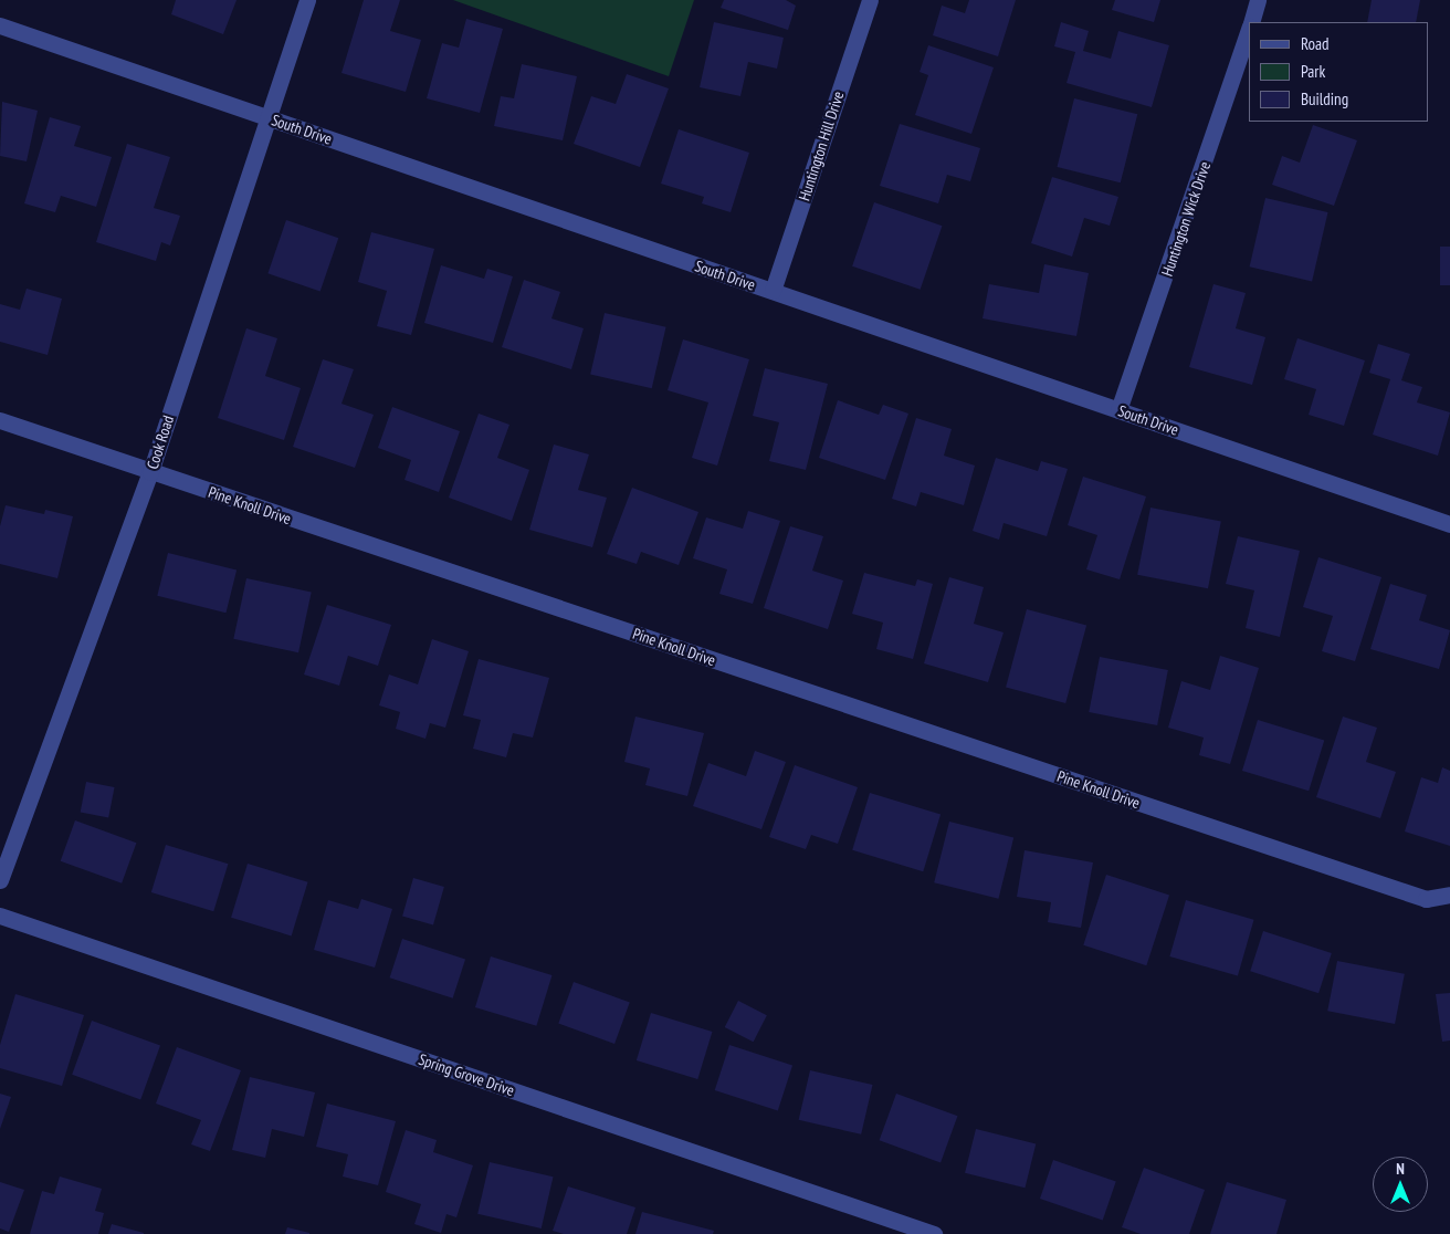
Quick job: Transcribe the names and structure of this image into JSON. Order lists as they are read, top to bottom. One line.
{"streets":{"street":["South Drive","Huntington Hill Drive","Huntington Wick Drive","Cook Road","Pine Knoll Drive","Spring Grove Drive"]},"crossings":[["South Drive","Huntington Hill Drive"],["South Drive","Huntington Wick Drive"],["South Drive","Cook Road"],["Cook Road","Pine Knoll Drive"]],"legend":["Road","Park","Building"],"north":"top"}
